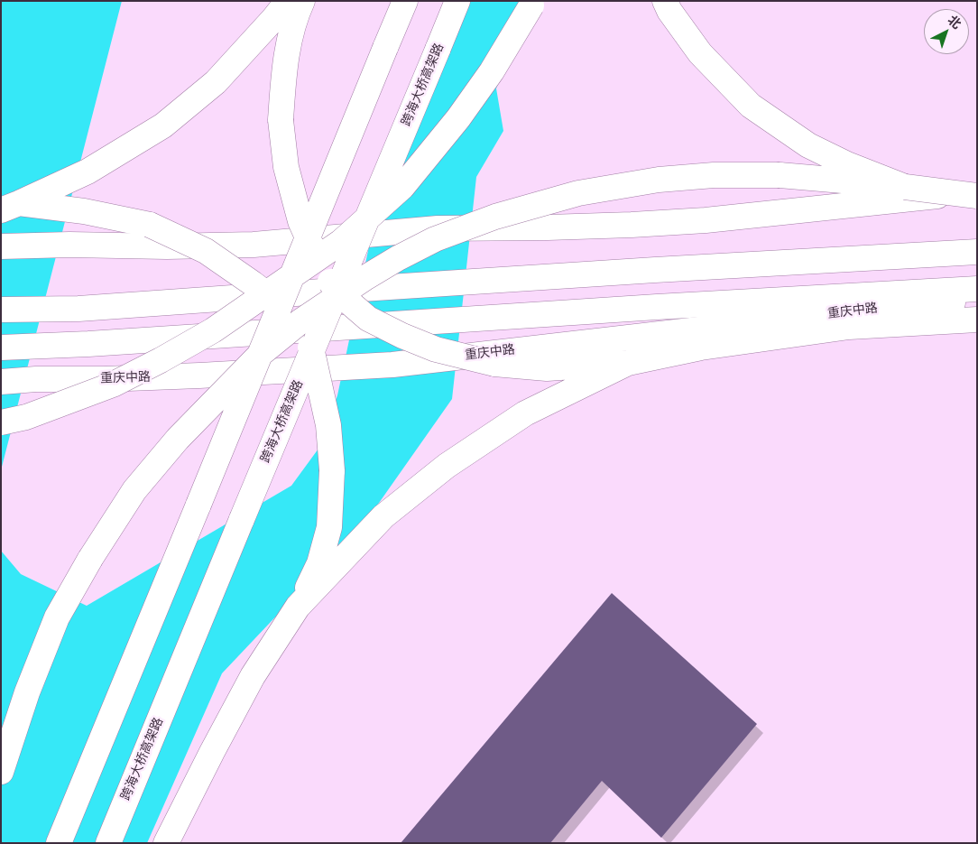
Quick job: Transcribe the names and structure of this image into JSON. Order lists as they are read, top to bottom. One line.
{"streets":{"main road":["跨海大桥高架路","重庆中路"]},"north":"top right"}
